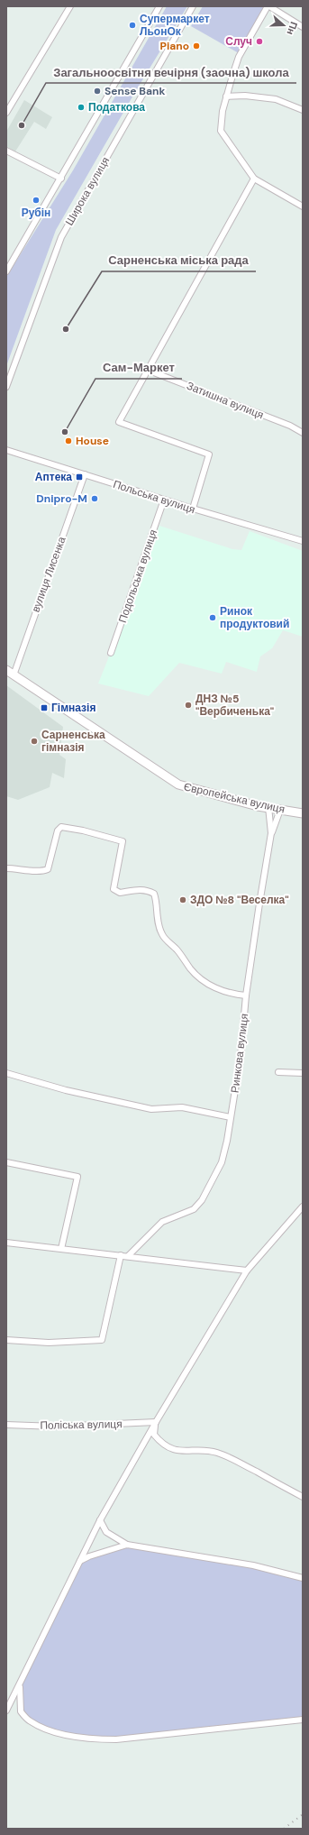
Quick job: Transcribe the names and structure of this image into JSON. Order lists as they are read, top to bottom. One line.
{"streets":{"main road":["Європейська вулиця"],"street":["Широка вулиця","Затишна вулиця","Польська вулиця","вулиця Лисенка","Подольська вулиця","Ринкова вулиця","Поліська вулиця"]},"crossings":[["Польська вулиця","вулиця Лисенка"],["Польська вулиця","Подольська вулиця"],["вулиця Лисенка","Європейська вулиця"],["Європейська вулиця","Ринкова вулиця"]],"places":{"other":["Супермаркет ЛьонОк","Случ","Piano","Sense Bank","Податкова","Загальноосвітня вечірня (заочна) школа","Рубін","Сарненська міська рада","Сам-Маркет","House","Dnipro-M","Ринок продуктовий","ДНЗ №5 \"Вербиченька\"","Сарненська гімназія","ЗДО №8 \"Веселка\""],"transit":["Аптека","Гімназія"]},"north":"right"}
